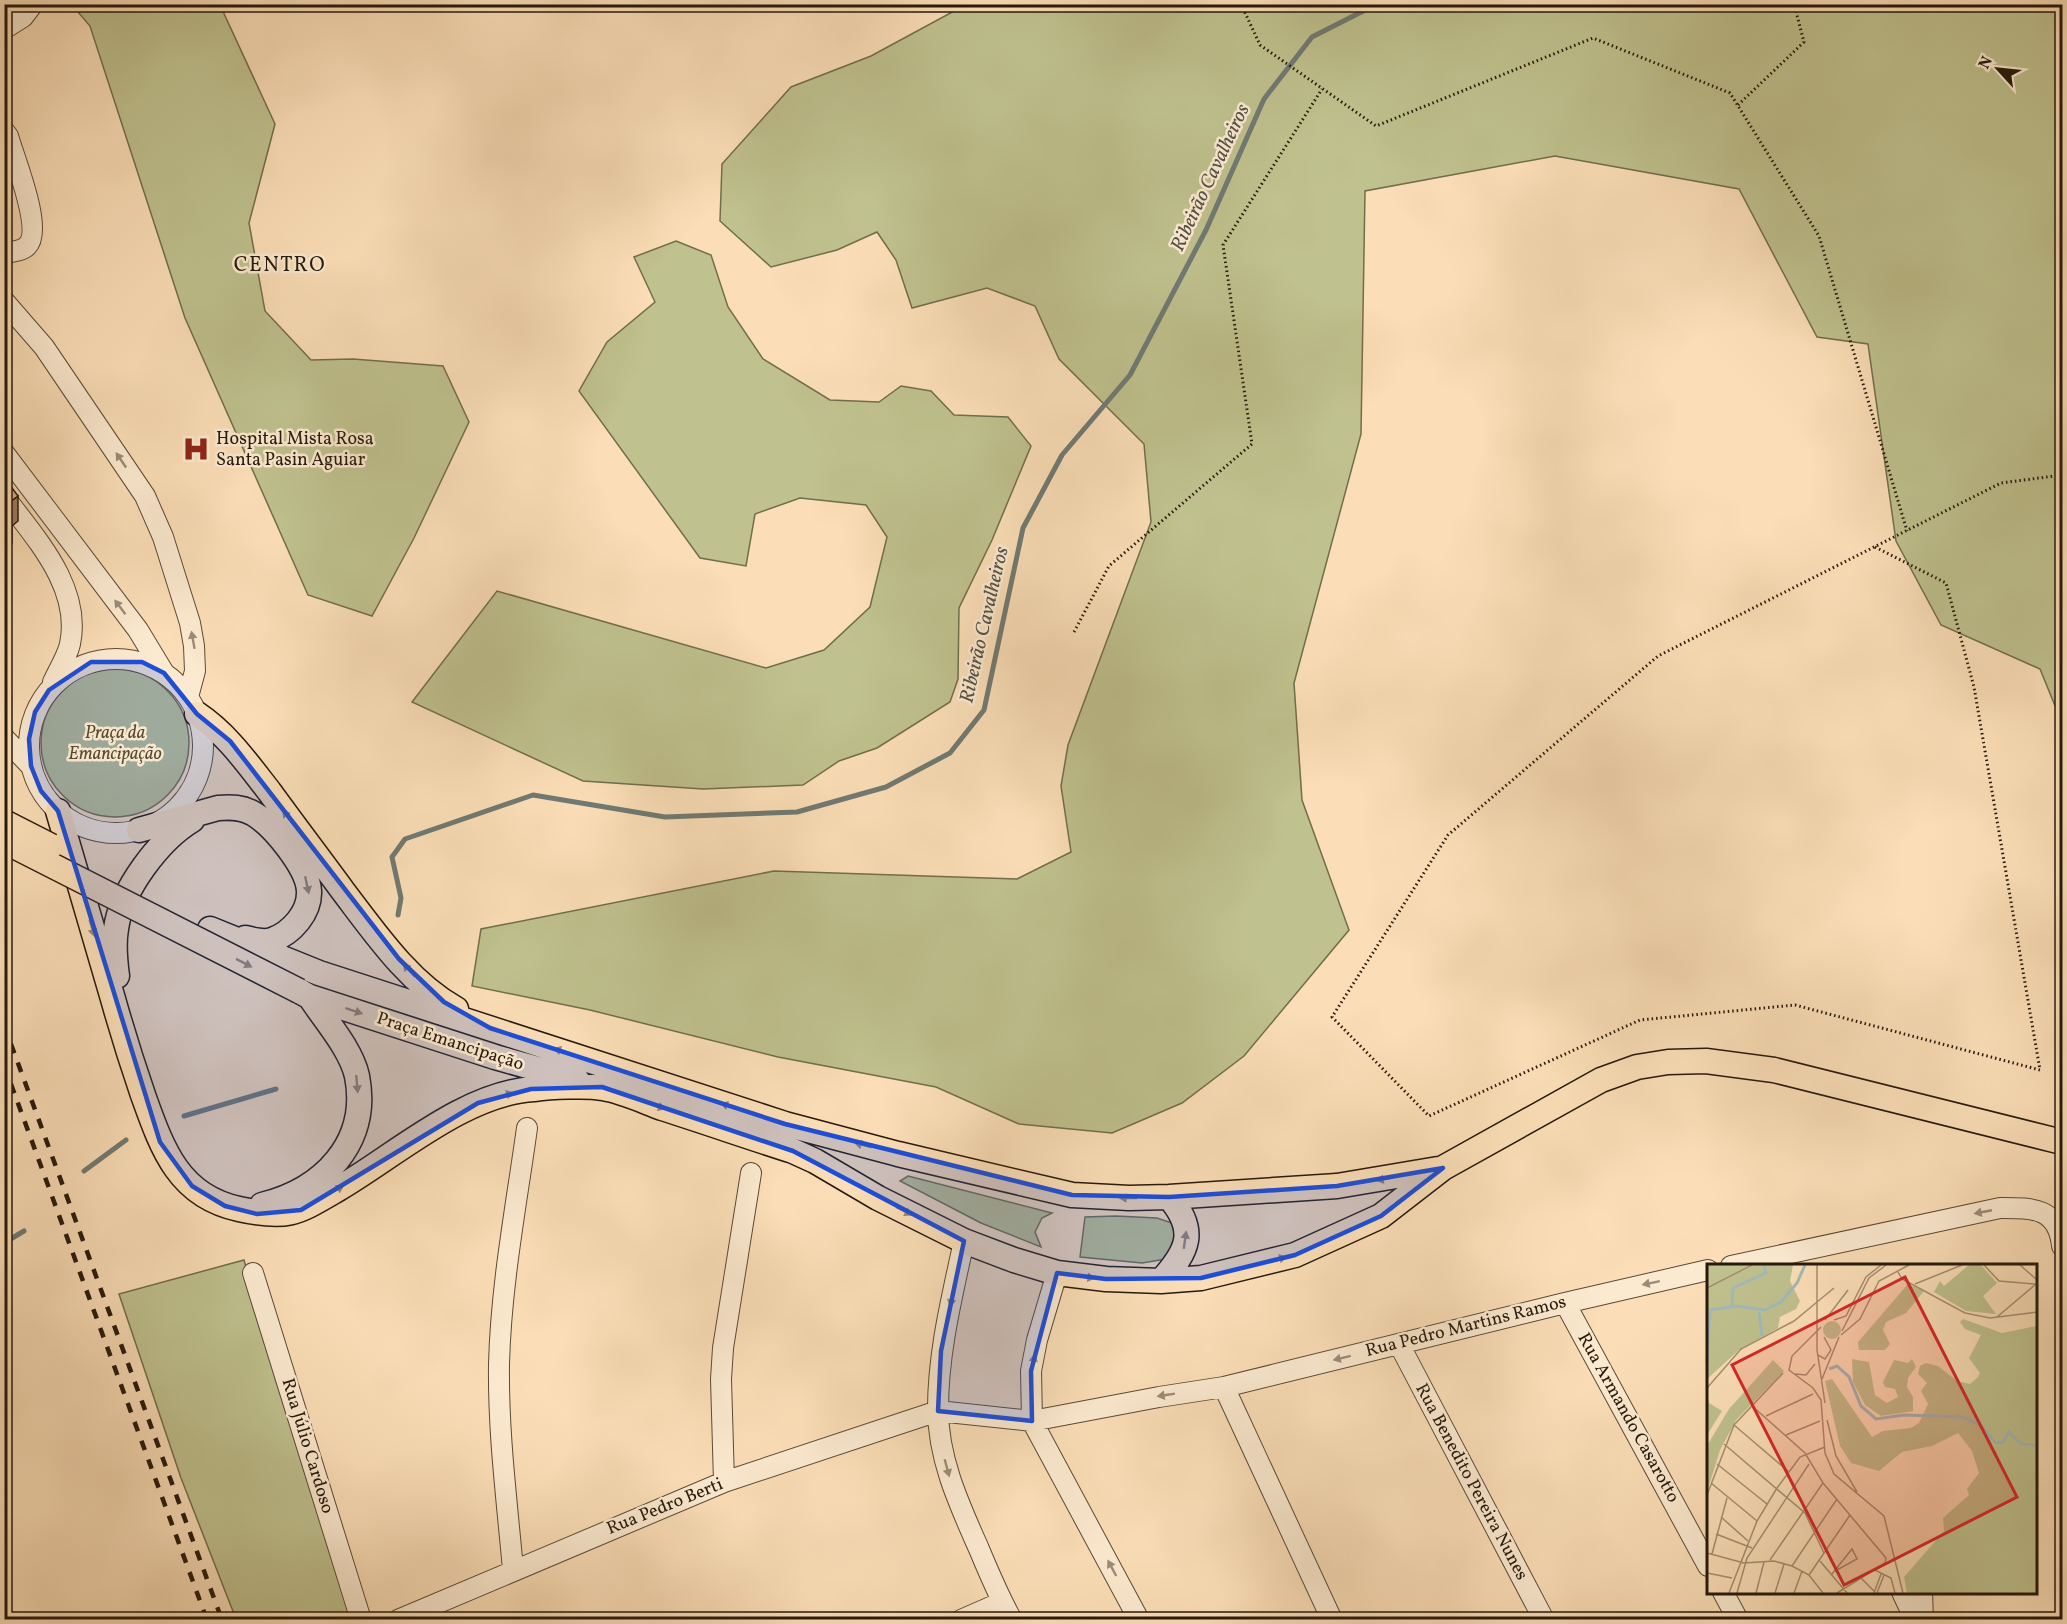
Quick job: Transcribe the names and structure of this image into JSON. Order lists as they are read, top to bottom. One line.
{"streets":{"main road":["Praça Emancipação"],"street":["Rua Pedro Martins Ramos","Rua Armando Casarotto","Rua Júlio Cardoso","Rua Benedito Pereira Nunes","Rua Pedro Berti"]},"crossings":[["Rua Pedro Martins Ramos","Rua Armando Casarotto"],["Rua Pedro Martins Ramos","Rua Benedito Pereira Nunes"],["Rua Pedro Martins Ramos","Rua Pedro Berti"]],"one_way":["Rua Pedro Martins Ramos"],"districts":["CENTRO"],"water":["Ribeirão Cavalheiros"],"parks":["Praça da Emancipação"],"places":{"hospital":["Hospital Mista Rosa Santa Pasin Aguiar"]},"north":"top left"}
